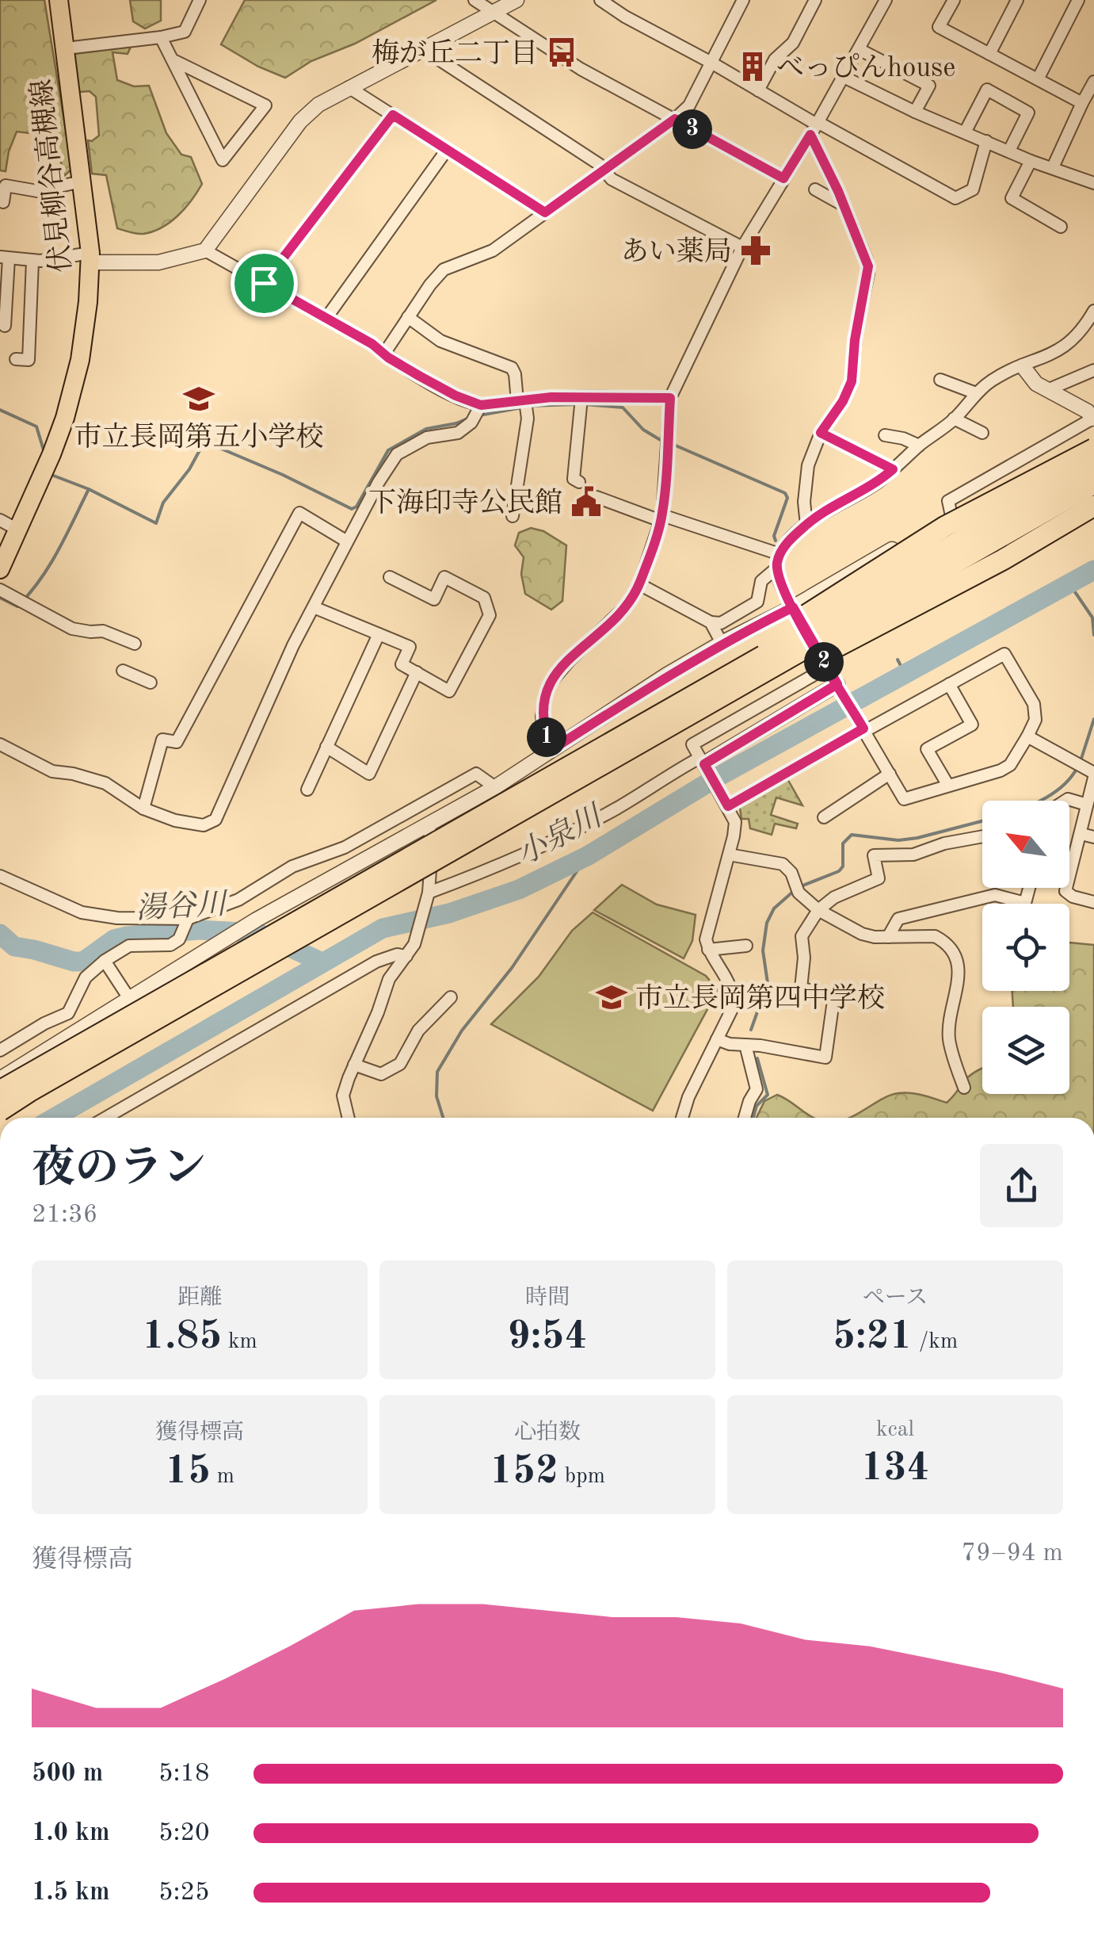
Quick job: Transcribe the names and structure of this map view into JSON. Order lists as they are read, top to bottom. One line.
{"streets":{"main road":["伏見柳谷高槻線"]},"water":["小泉川","湯谷川"],"places":{"bus stop":["梅が丘二丁目"],"building":["べっぴんhouse"],"pharmacy":["あい薬局"],"school or university":["市立長岡第五小学校","市立長岡第四中学校"],"public building":["下海印寺公民館"]},"north":"top left","page":{"pins":["3","2","1"],"heading":["夜のラン","21:36"],"stats":[["距離","1.85 km"],["時間","9:54"],["ペース","5:21 /km"],["獲得標高","15 m"],["心拍数","152 bpm"],["kcal","134"]],"chart":["獲得標高","79–94 m"],"list":[{"name":"500 m","note":"5:18"},{"name":"1.0 km","note":"5:20"},{"name":"1.5 km","note":"5:25"}]}}
